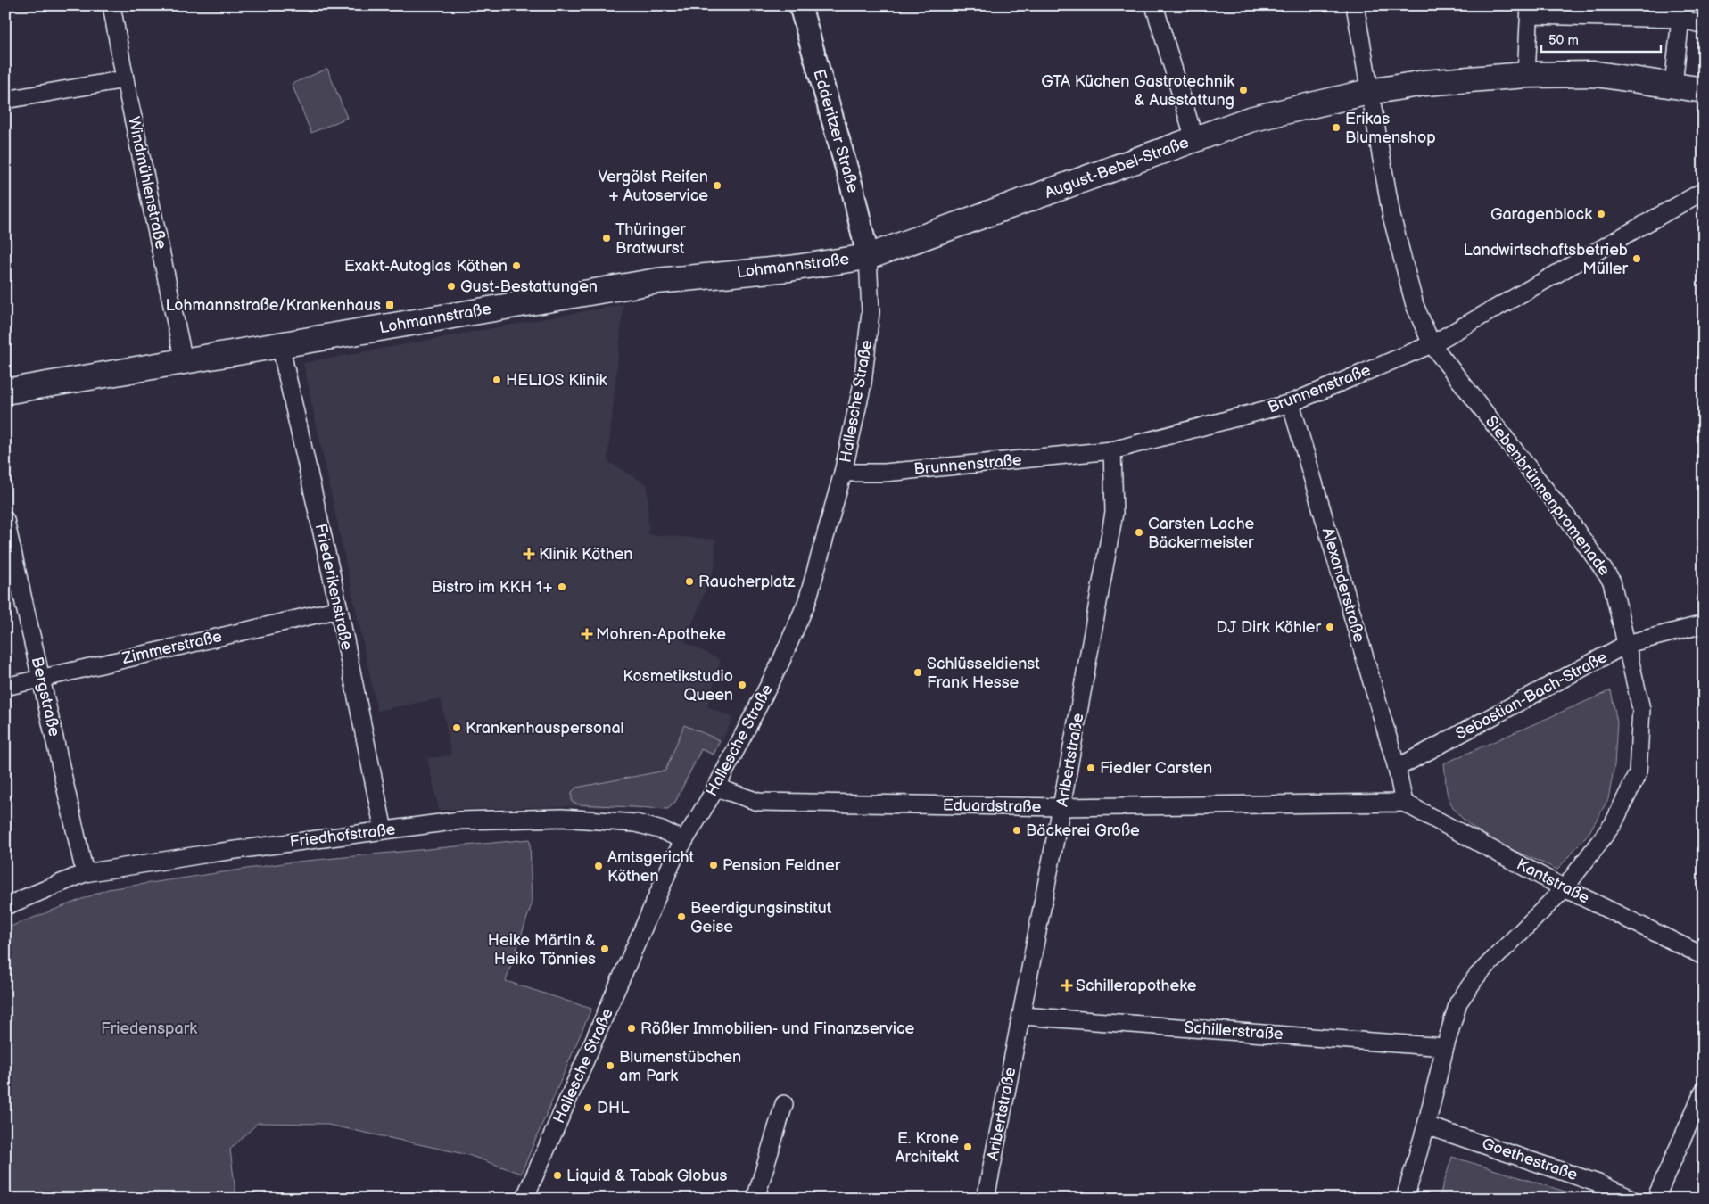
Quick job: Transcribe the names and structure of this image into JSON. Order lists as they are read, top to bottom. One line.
{"streets":{"main road":["August-Bebel-Straße","Lohmannstraße"],"street":["Edderitzer Straße","Windmühlenstraße","Brunnenstraße","Hallesche Straße","Siebenbrünnenpromenade","Alexanderstraße","Friederikenstraße","Zimmerstraße","Sebastian-Bach-Straße","Bergstraße","Aribertstraße","Eduardstraße","Friedhofstraße","Kantstraße","Schillerstraße","Goethestraße"]},"crossings":[["Edderitzer Straße","August-Bebel-Straße"],["Edderitzer Straße","Lohmannstraße"],["Edderitzer Straße","Hallesche Straße"],["August-Bebel-Straße","Lohmannstraße"],["August-Bebel-Straße","Hallesche Straße"],["August-Bebel-Straße","Siebenbrünnenpromenade"],["Windmühlenstraße","Lohmannstraße"],["Lohmannstraße","Hallesche Straße"],["Lohmannstraße","Friederikenstraße"],["Brunnenstraße","Hallesche Straße"],["Brunnenstraße","Siebenbrünnenpromenade"],["Brunnenstraße","Alexanderstraße"],["Brunnenstraße","Aribertstraße"],["Hallesche Straße","Eduardstraße"],["Hallesche Straße","Friedhofstraße"],["Siebenbrünnenpromenade","Sebastian-Bach-Straße"],["Siebenbrünnenpromenade","Kantstraße"],["Siebenbrünnenpromenade","Schillerstraße"],["Siebenbrünnenpromenade","Goethestraße"],["Alexanderstraße","Sebastian-Bach-Straße"],["Friederikenstraße","Zimmerstraße"],["Friederikenstraße","Friedhofstraße"],["Zimmerstraße","Bergstraße"],["Bergstraße","Friedhofstraße"],["Aribertstraße","Eduardstraße"],["Aribertstraße","Schillerstraße"],["Eduardstraße","Kantstraße"]],"parks":["Friedenspark"],"places":{"other":["GTA Küchen Gastrotechnik & Ausstattung","Erikas Blumenshop","Vergölst Reifen + Autoservice","Garagenblock","Thüringer Bratwurst","Landwirtschaftsbetrieb Müller","Exakt-Autoglas Köthen","Gust-Bestattungen","HELIOS Klinik","Carsten Lache Bäckermeister","Raucherplatz","Bistro im KKH 1+","DJ Dirk Köhler","Schlüsseldienst Frank Hesse","Kosmetikstudio Queen","Krankenhauspersonal","Fiedler Carsten","Bäckerei Große","Pension Feldner","Amtsgericht Köthen","Beerdigungsinstitut Geise","Heike Märtin & Heiko Tönnies","Rößler Immobilien- und Finanzservice","Blumenstübchen am Park","DHL","E. Krone Architekt","Liquid & Tabak Globus"],"transit":["Lohmannstraße/Krankenhaus"],"health":["Klinik Köthen","Mohren-Apotheke","Schillerapotheke"]},"scale_bar":"50 m"}
